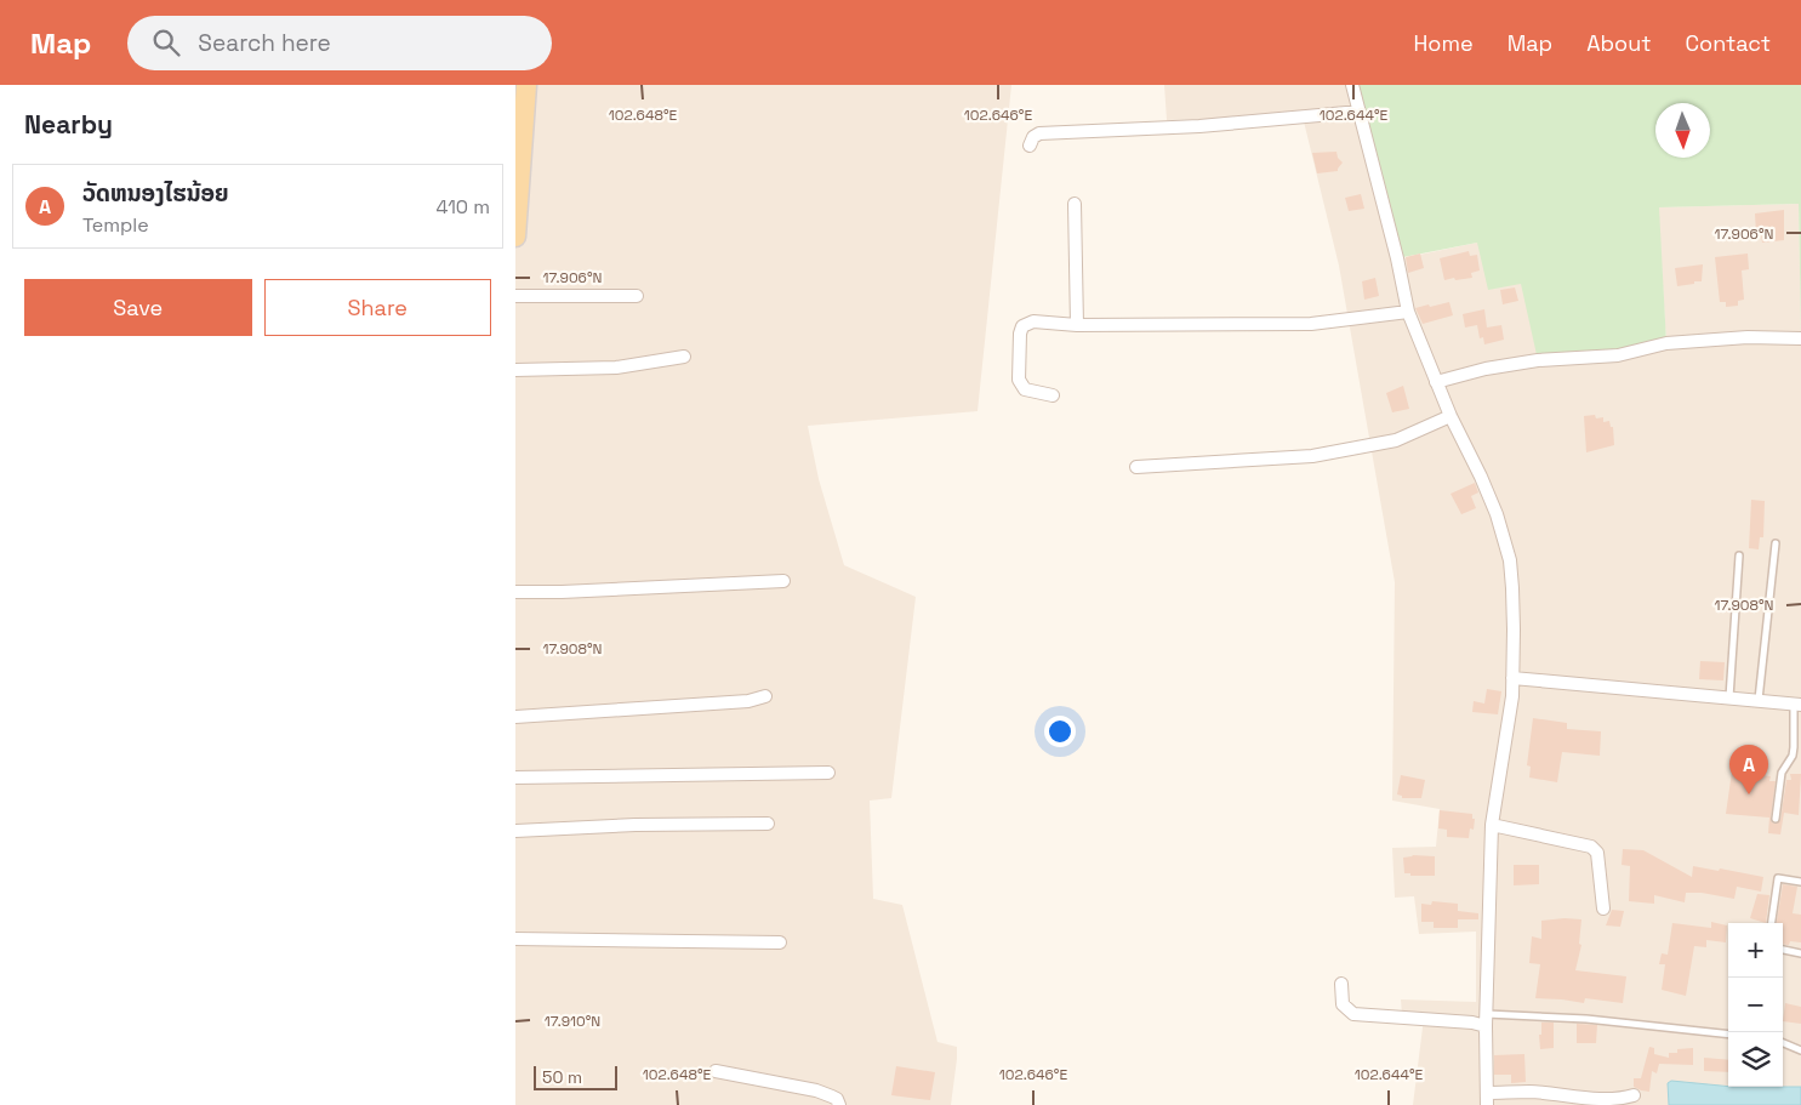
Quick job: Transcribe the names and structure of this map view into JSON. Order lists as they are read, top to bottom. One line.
{"scale_bar":"50 m","north":"bottom","page":{"header":"Map","search":"Search here","nav":["Home","Map","About","Contact"],"heading":"Nearby","list":[{"mark":"A","name":"ວັດຫນອງໄຮນ້ອຍ","note":"Temple","value":"410 m"}],"buttons":["Save","Share"],"pins":"A","map_buttons":["+","−"],"scale":"50 m"},"coordinates":["102.648°E","102.646°E","102.644°E","17.906°N","17.908°N","17.910°N"]}
